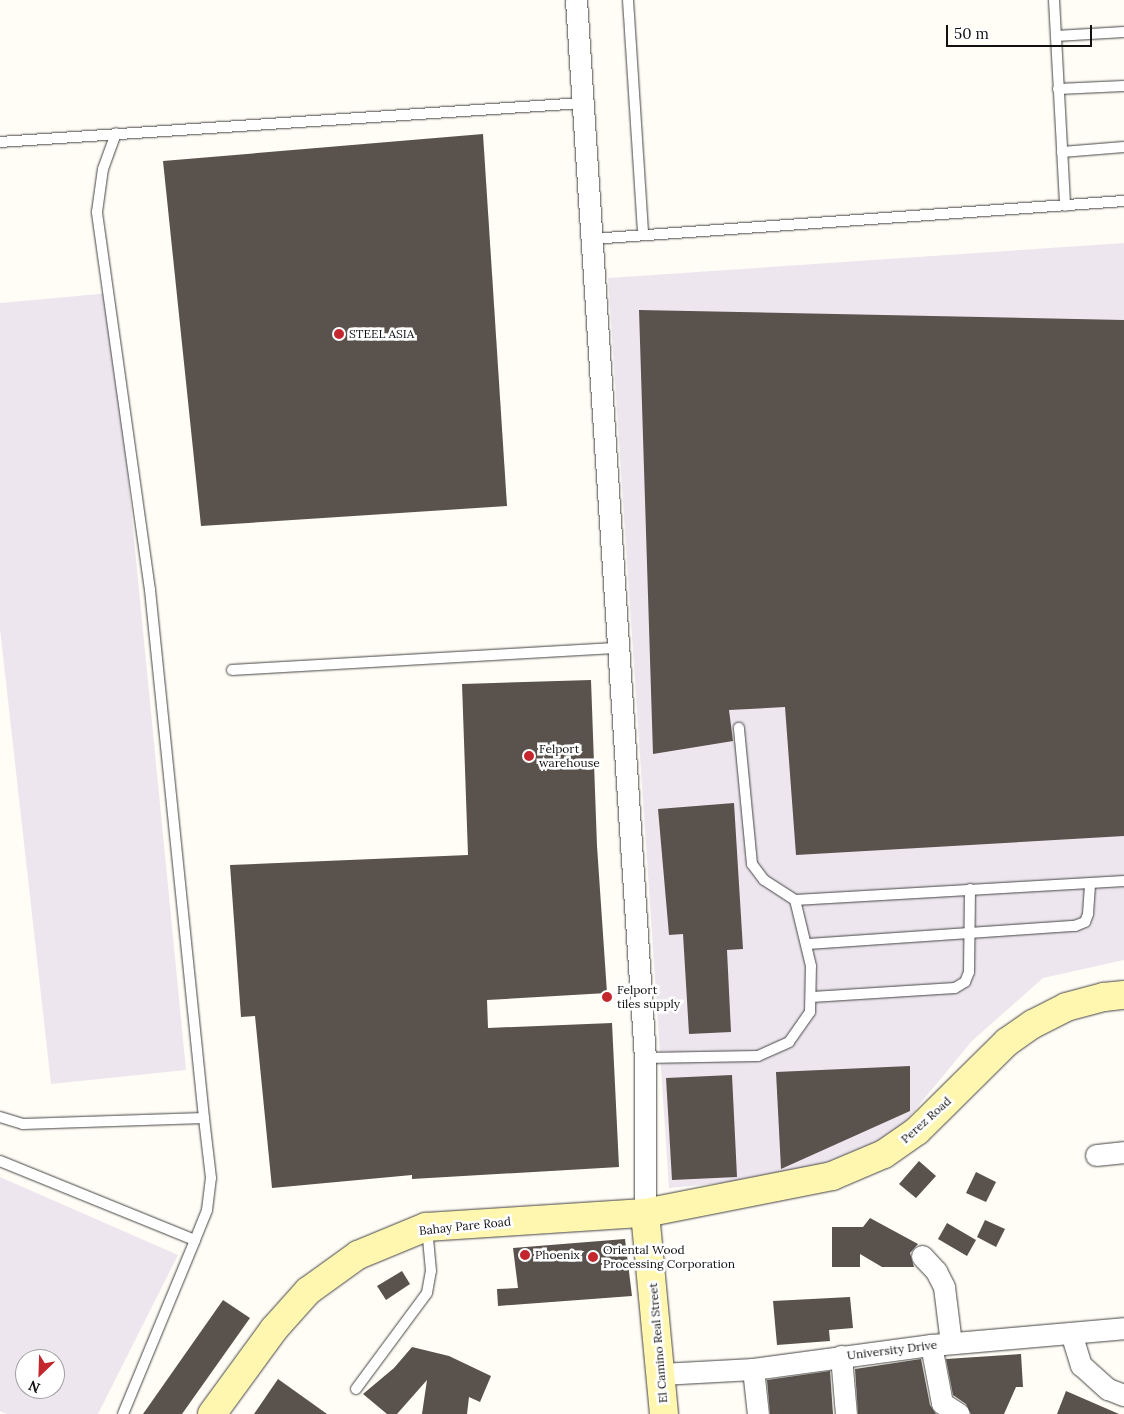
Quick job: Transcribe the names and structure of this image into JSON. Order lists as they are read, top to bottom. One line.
{"streets":{"street":["Perez Road","Bahay Pare Road","El Camino Real Street","University Drive"]},"crossings":[["Perez Road","Bahay Pare Road"],["Perez Road","El Camino Real Street"],["Bahay Pare Road","El Camino Real Street"],["El Camino Real Street","University Drive"]],"places":["STEEL ASIA","Felport warehouse","Felport tiles supply","Phoenix","Oriental Wood Processing Corporation"],"scale_bar":"50 m","north":"bottom left"}
